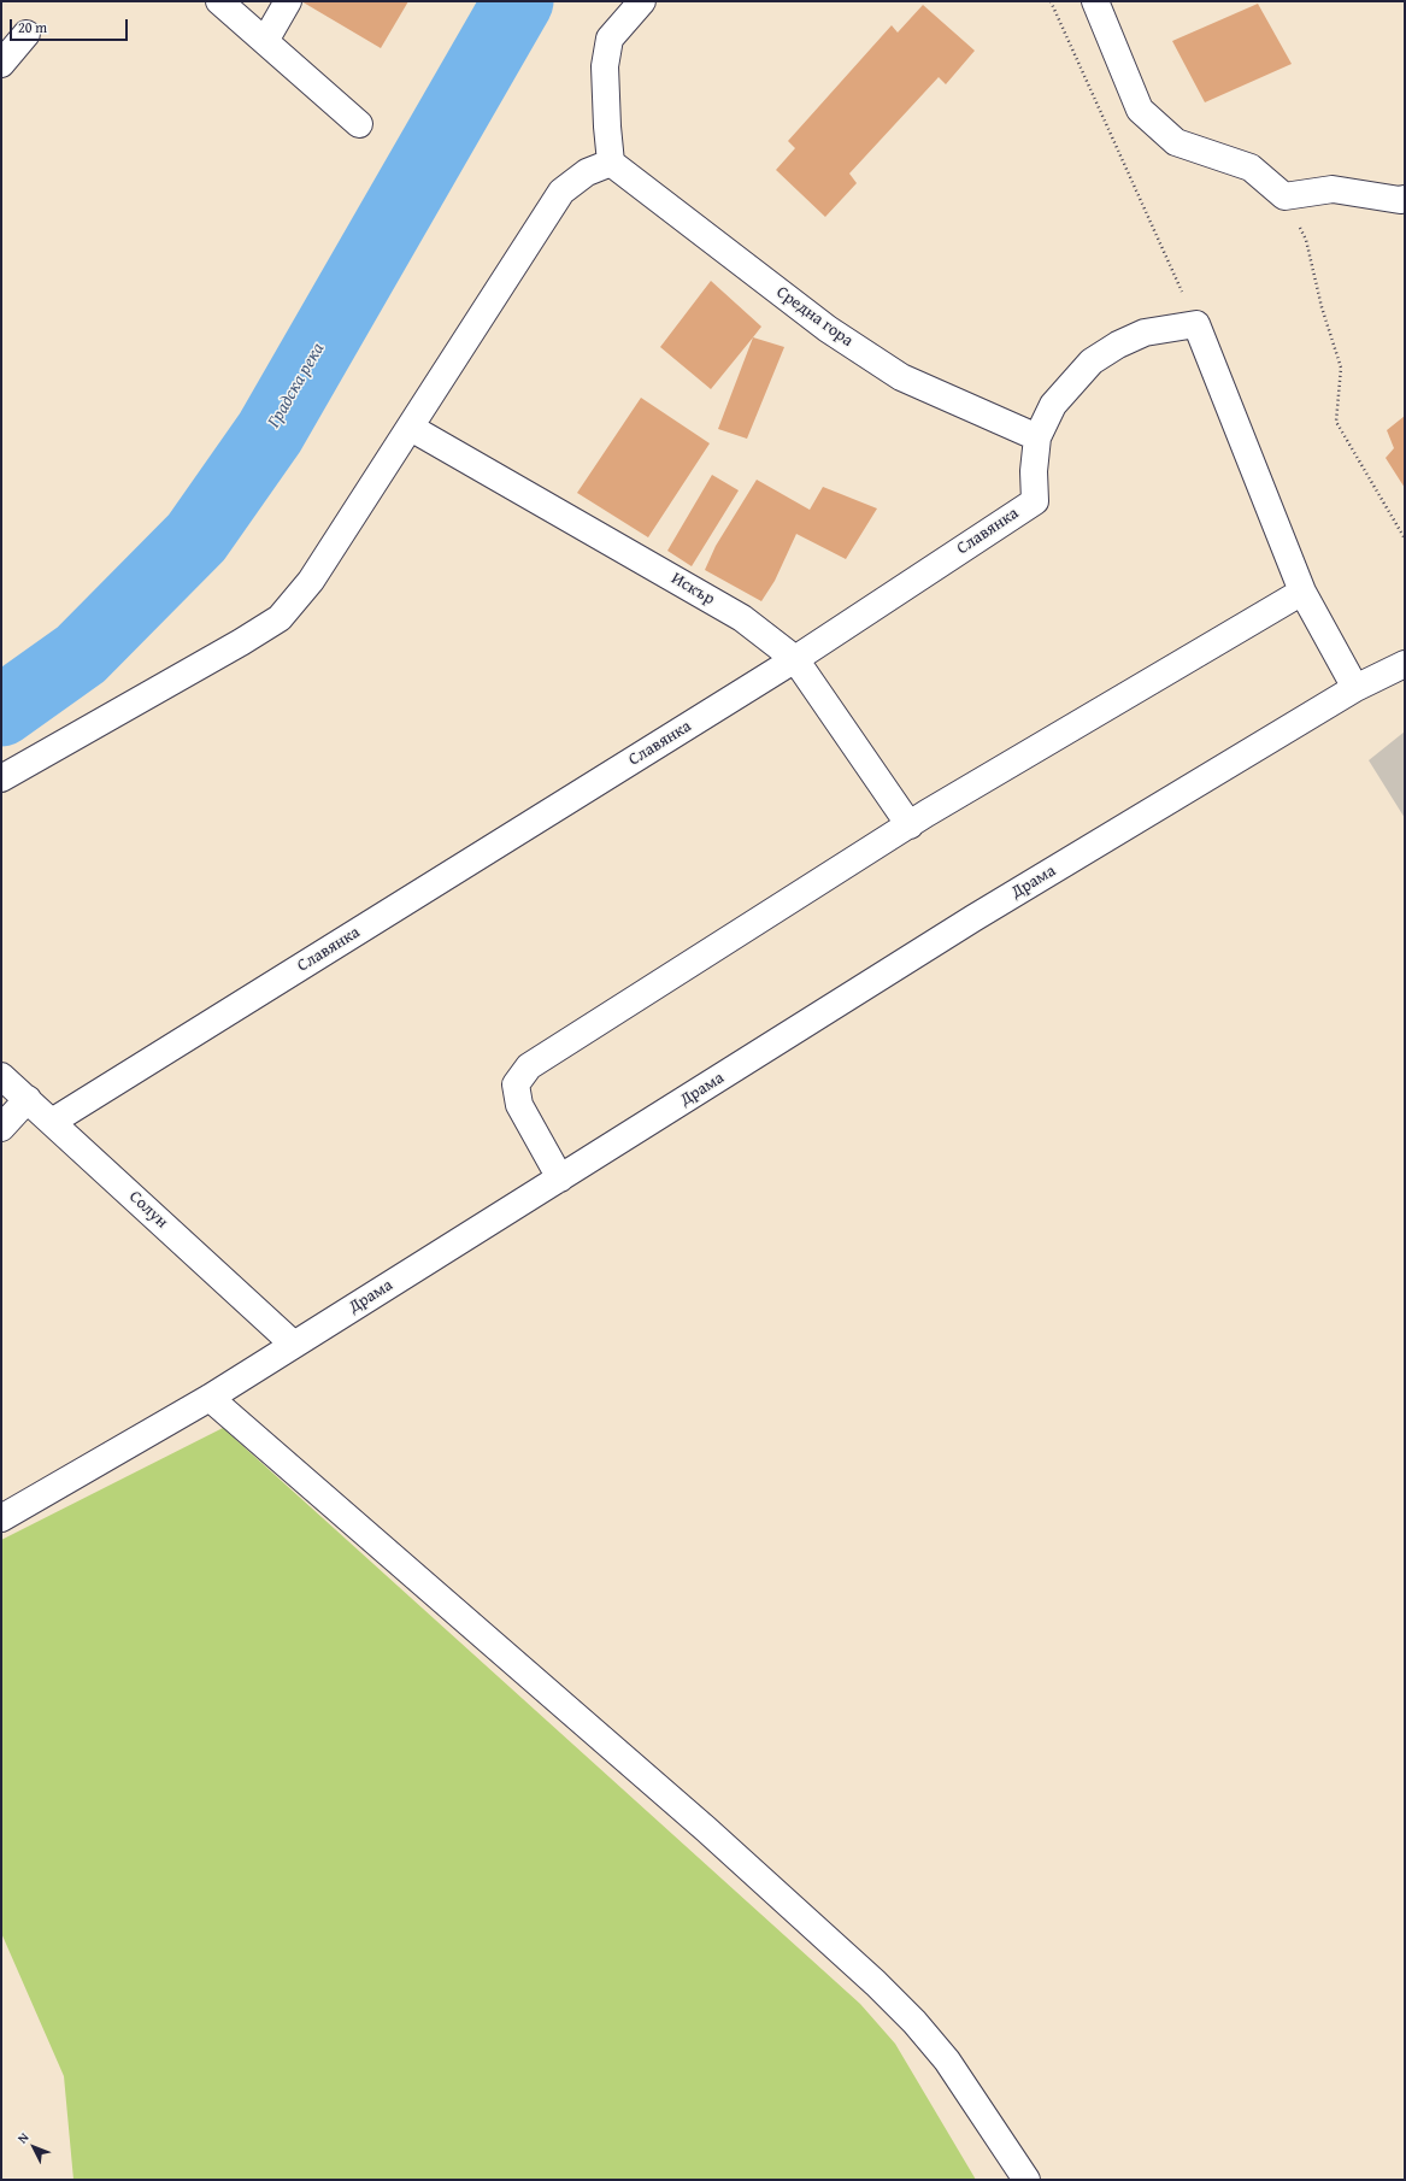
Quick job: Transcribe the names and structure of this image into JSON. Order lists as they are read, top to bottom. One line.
{"streets":{"street":["Средна гора","Славянка","Искър","Драма","Солун"]},"crossings":[["Средна гора","Славянка"],["Славянка","Искър"],["Славянка","Солун"],["Драма","Солун"]],"water":["Градска река"],"scale_bar":"20 m","north":"top left"}
